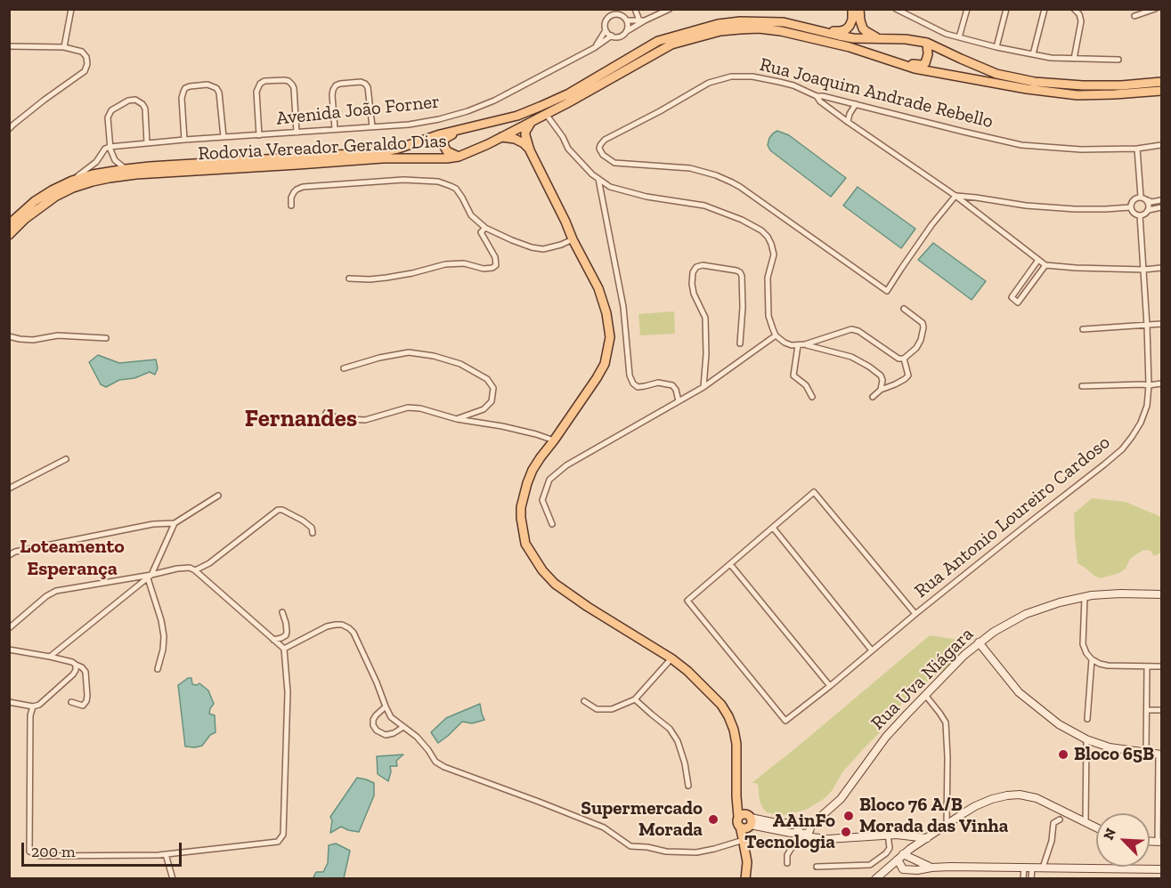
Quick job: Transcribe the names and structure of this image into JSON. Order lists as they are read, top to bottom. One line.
{"streets":{"main road":["Rodovia Vereador Geraldo Dias"],"street":["Rua Joaquim Andrade Rebello","Avenida João Forner","Rua Antonio Loureiro Cardoso","Rua Uva Niágara"]},"districts":["Fernandes","Loteamento Esperança"],"places":["Bloco 65B","Bloco 76 A/B Morada das Vinha","Supermercado Morada","AAinFo Tecnologia"],"scale_bar":"200 m","north":"top left"}
